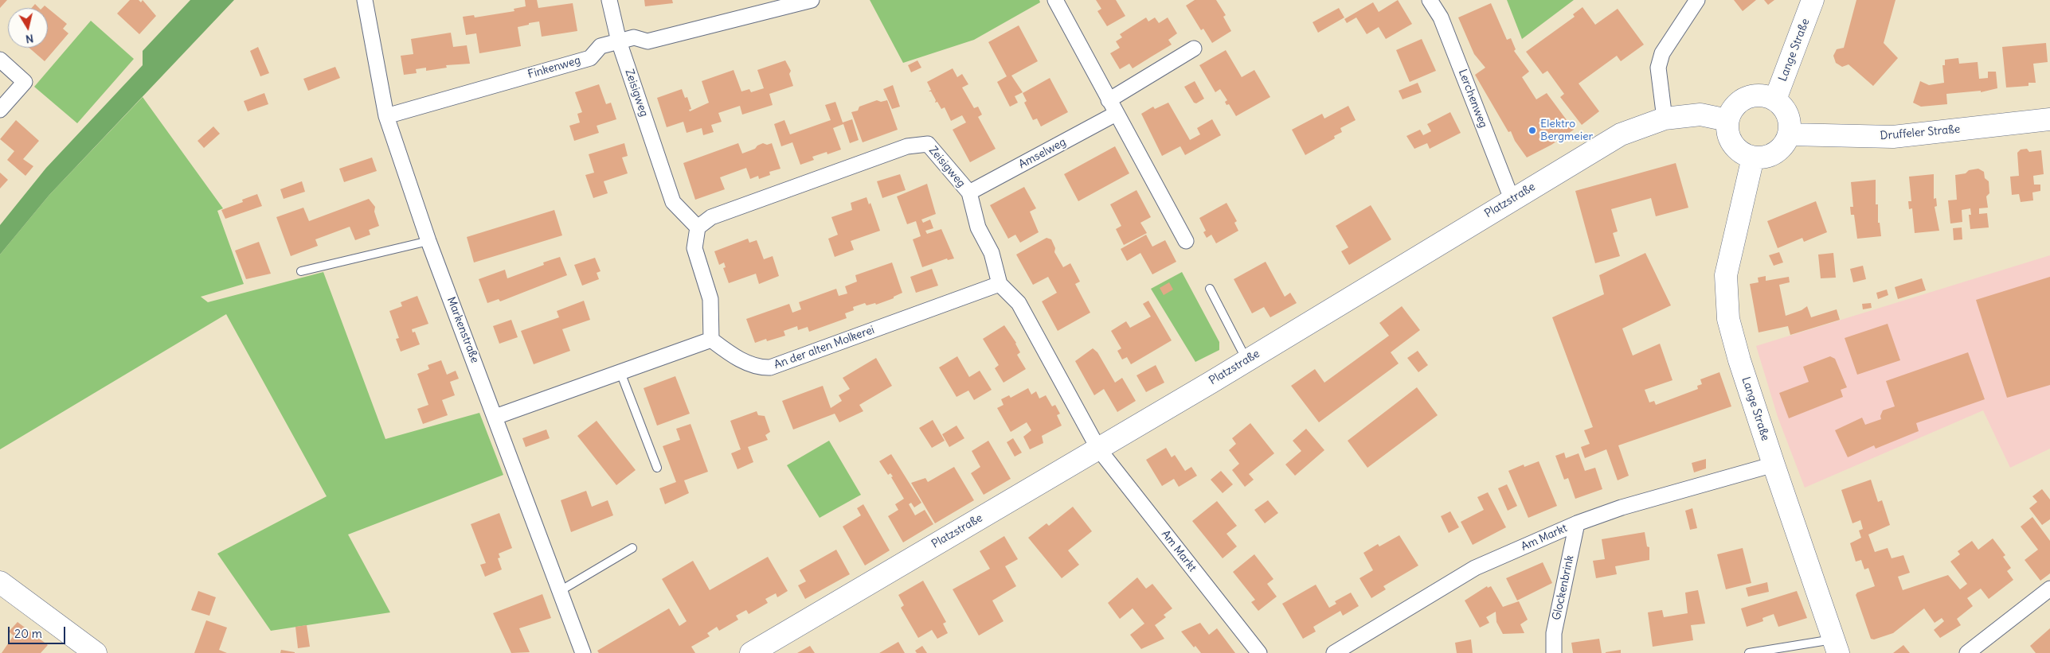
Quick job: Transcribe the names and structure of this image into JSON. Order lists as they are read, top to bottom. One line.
{"streets":{"street":["Lange Straße","Finkenweg","Zeisigweg","Lerchenweg","Druffeler Straße","Amselweg","Platzstraße","Markenstraße","An der alten Molkerei","Am Markt","Glockenbrink"]},"crossings":[["Lange Straße","Druffeler Straße"],["Lange Straße","Platzstraße"],["Lange Straße","Am Markt"],["Finkenweg","Zeisigweg"],["Finkenweg","Markenstraße"],["Zeisigweg","Amselweg"],["Zeisigweg","An der alten Molkerei"],["Lerchenweg","Platzstraße"],["Druffeler Straße","Platzstraße"],["Platzstraße","Am Markt"],["Am Markt","Glockenbrink"]],"places":["Elektro Bergmeier"],"scale_bar":"20 m","north":"bottom"}
